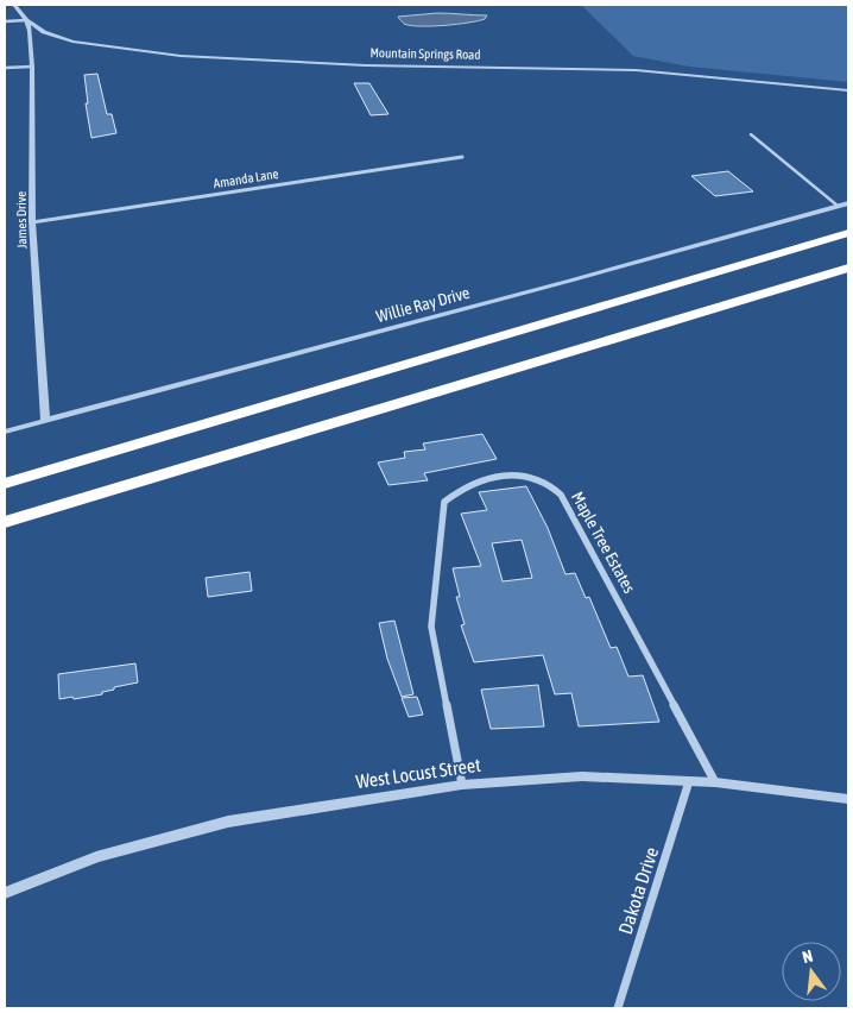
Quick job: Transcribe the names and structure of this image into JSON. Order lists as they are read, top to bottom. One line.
{"streets":{"street":["Mountain Springs Road","Amanda Lane","James Drive","Willie Ray Drive","Maple Tree Estates","West Locust Street","Dakota Drive"]},"crossings":[["Mountain Springs Road","James Drive"],["Amanda Lane","James Drive"],["James Drive","Willie Ray Drive"],["Maple Tree Estates","West Locust Street"],["West Locust Street","Dakota Drive"]],"north":"top"}
